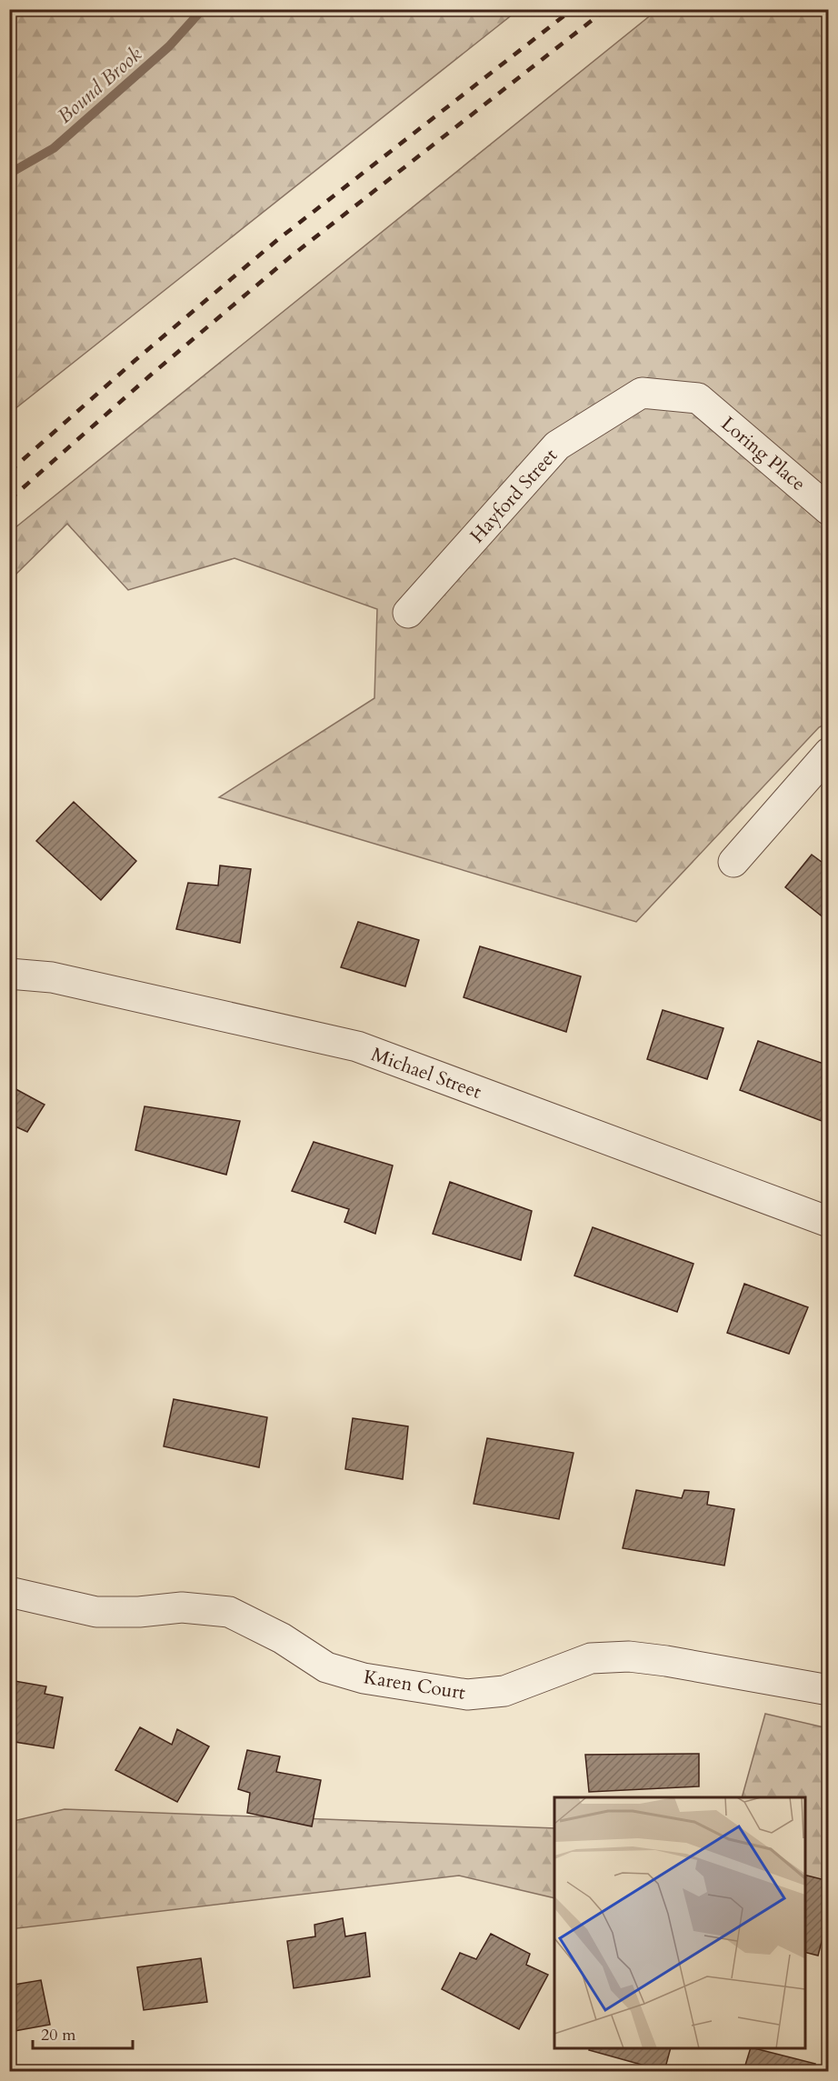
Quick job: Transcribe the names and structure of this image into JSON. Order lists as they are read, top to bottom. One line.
{"streets":{"street":["Loring Place","Hayford Street","Michael Street","Karen Court"]},"crossings":[["Loring Place","Hayford Street"]],"water":["Bound Brook"],"scale_bar":"20 m"}
